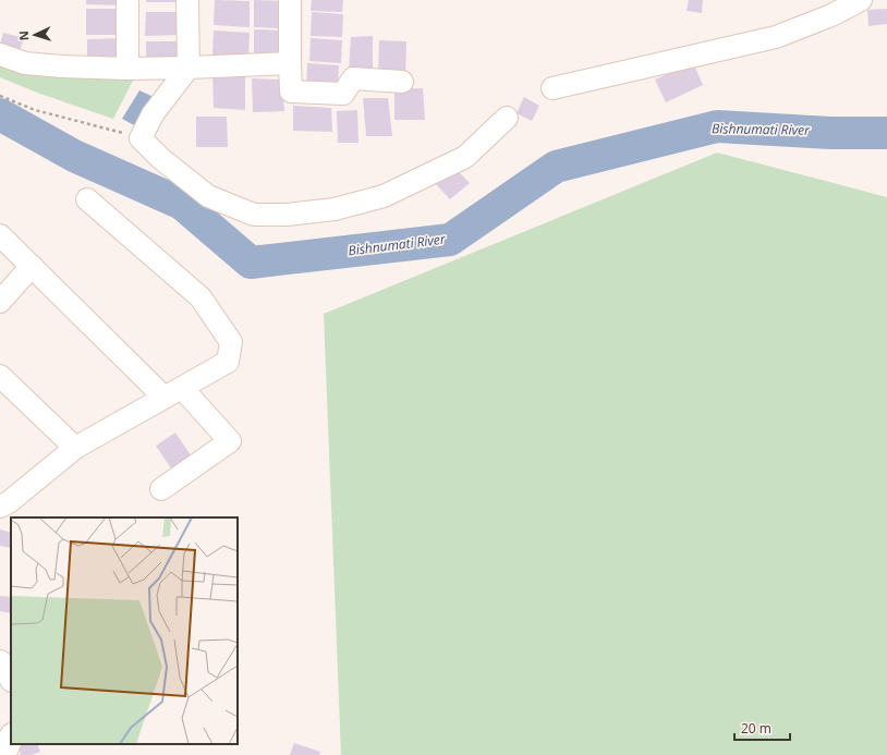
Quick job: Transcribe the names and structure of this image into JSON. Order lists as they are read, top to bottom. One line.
{"water":["Bishnumati River"],"scale_bar":"20 m","north":"left"}
